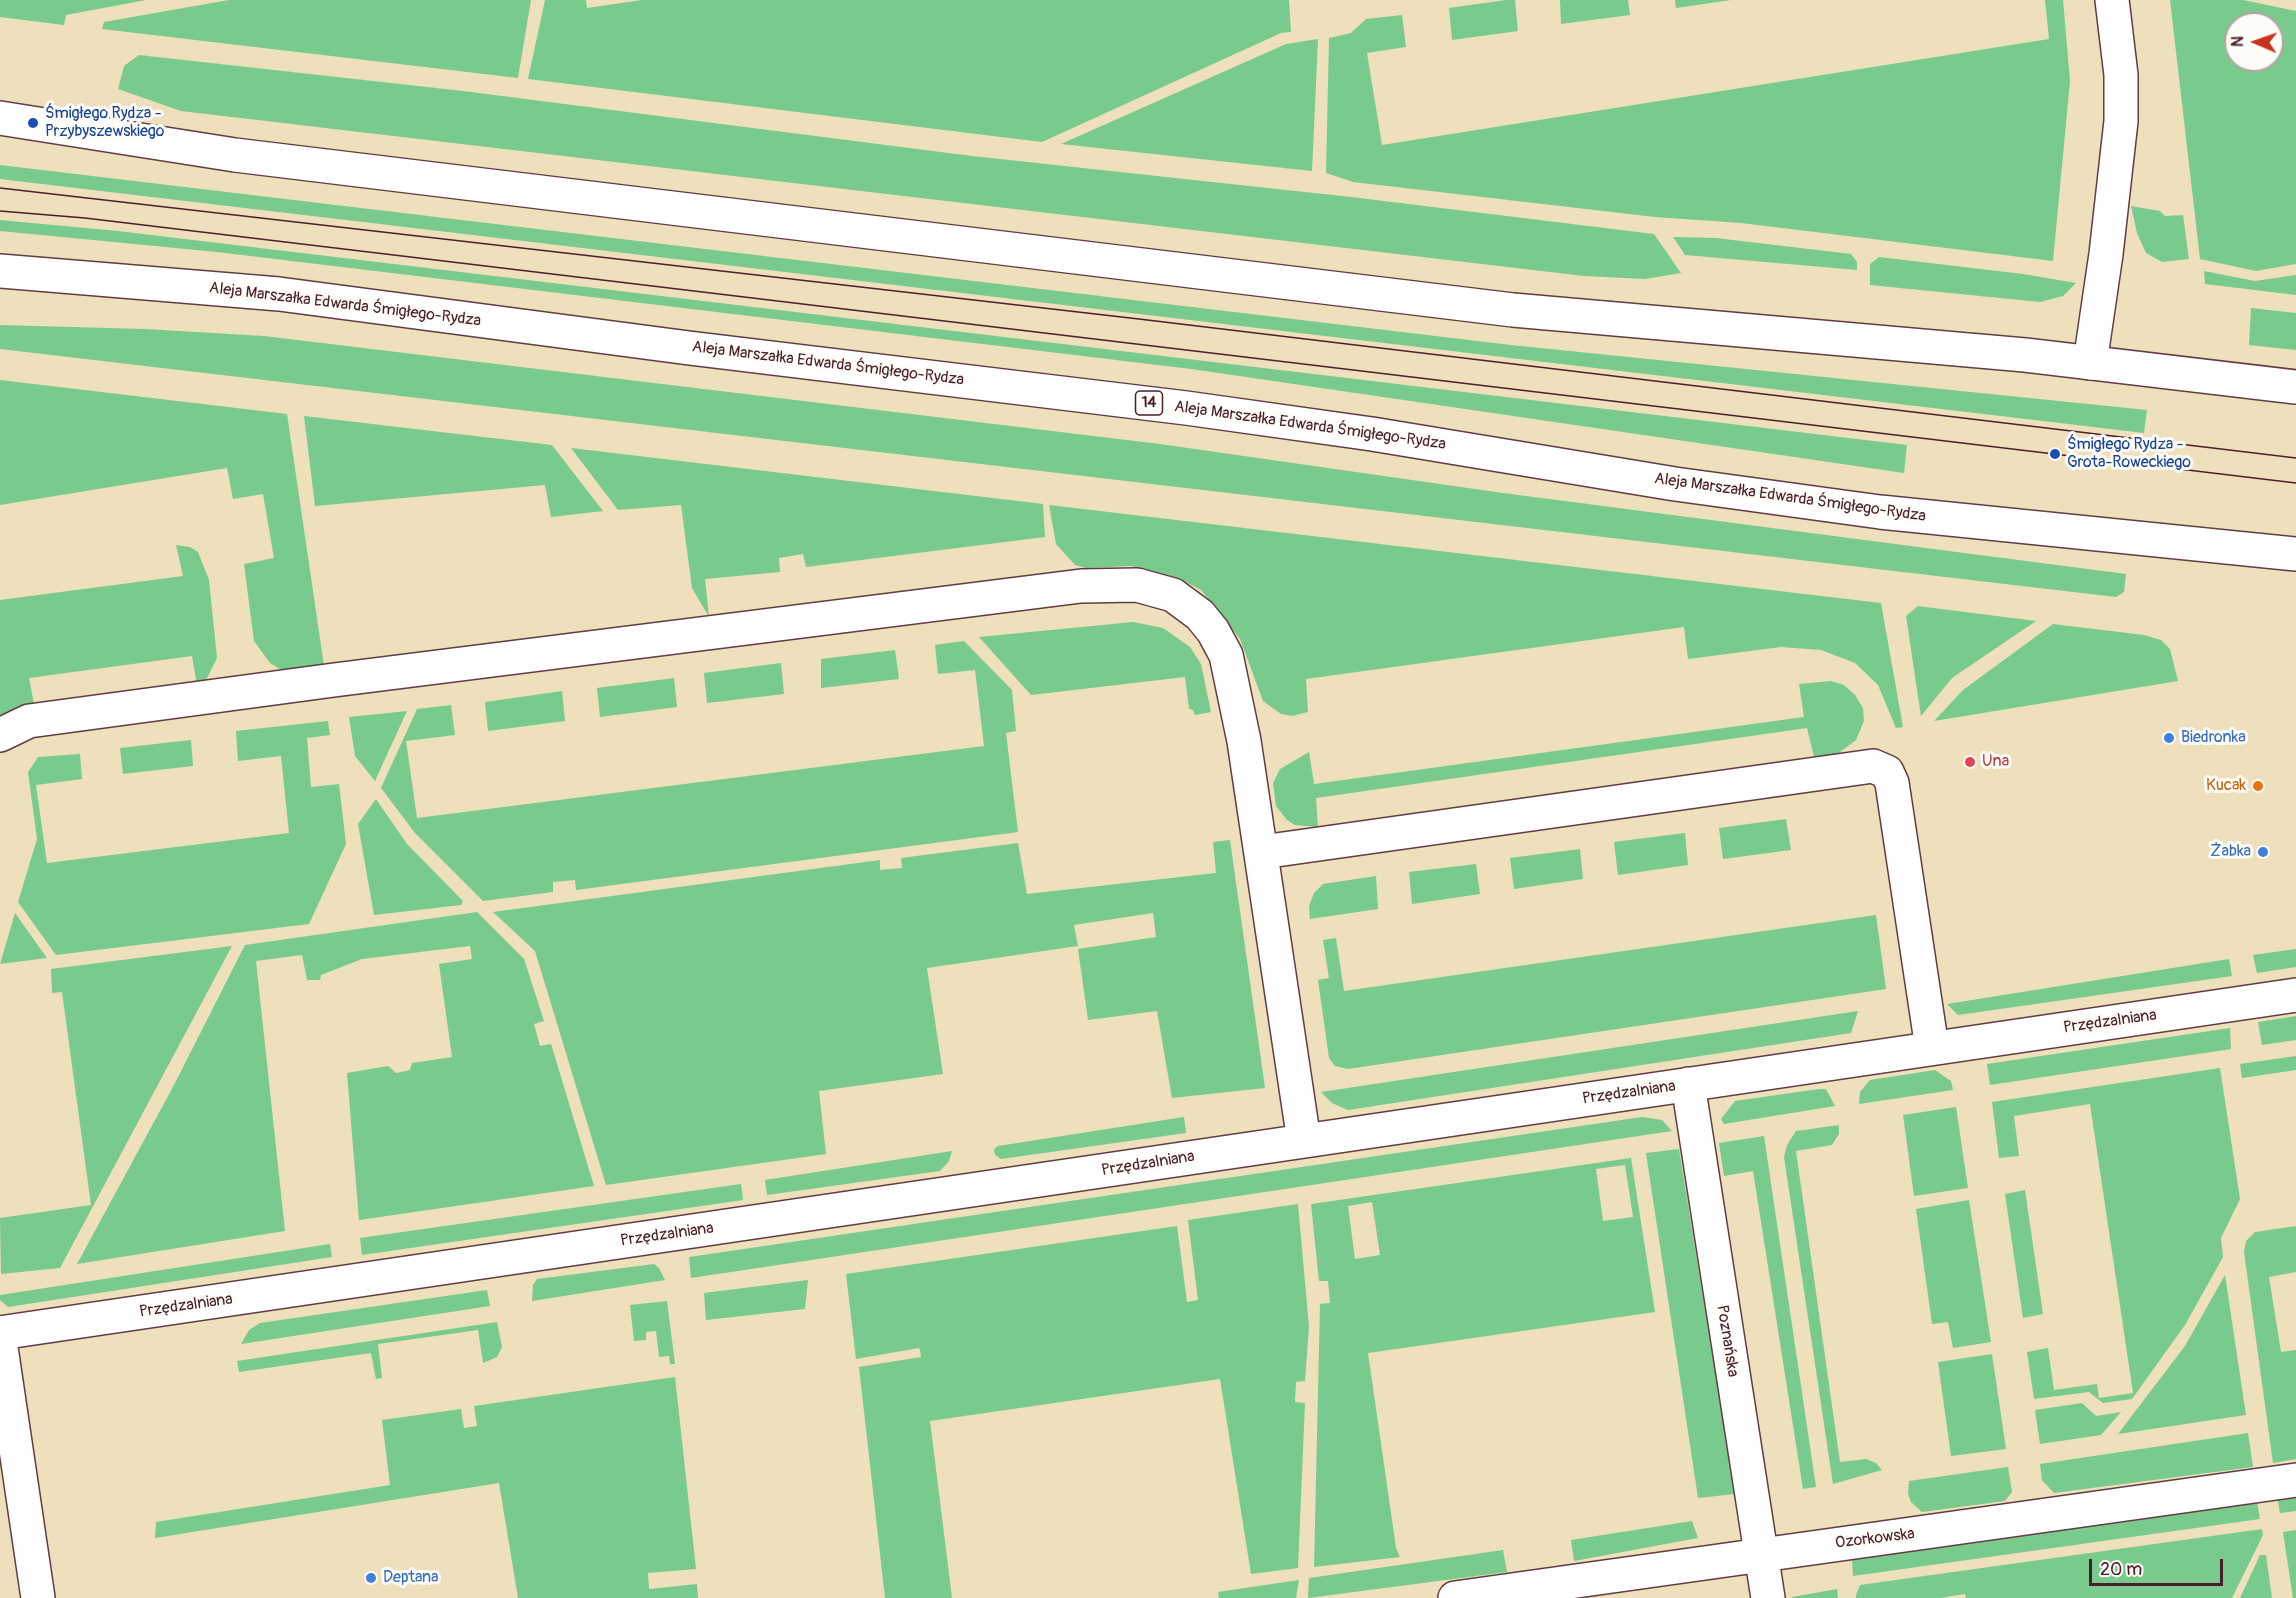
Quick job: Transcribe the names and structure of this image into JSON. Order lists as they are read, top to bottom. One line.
{"streets":{"main road":["Aleja Marszałka Edwarda Śmigłego-Rydza","14","Przędzalniana","Poznańska","Ozorkowska"]},"crossings":[["Przędzalniana","Poznańska"],["Poznańska","Ozorkowska"]],"places":["Śmigłego Rydza - Przybyszewskiego","Śmigłego Rydza - Grota-Roweckiego","Biedronka","Una","Kucak","Żabka","Deptana"],"scale_bar":"20 m","north":"left"}
